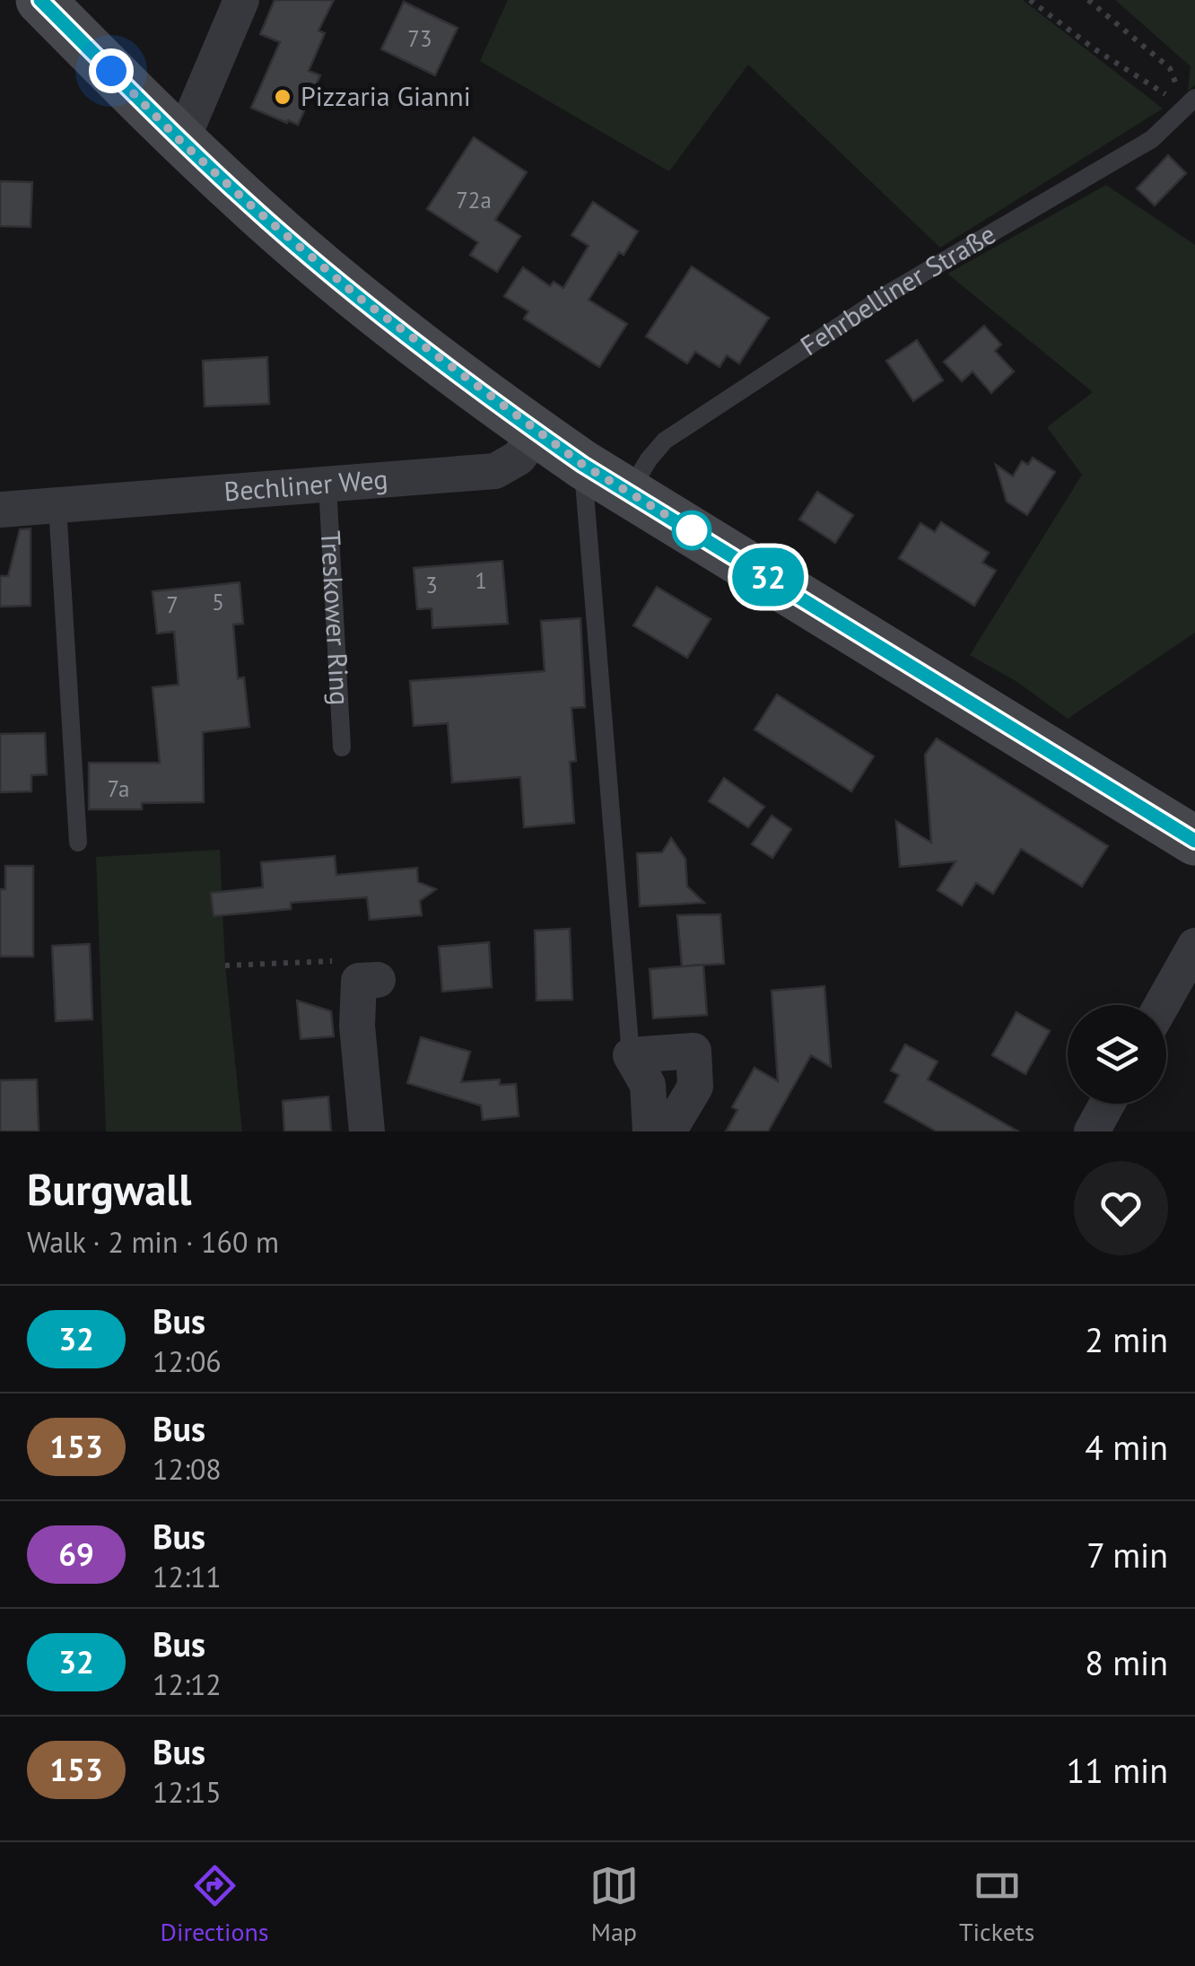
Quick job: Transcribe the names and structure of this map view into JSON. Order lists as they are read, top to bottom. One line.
{"streets":{"street":["Bechliner Weg"],"lane":["Fehrbelliner Straße","Treskower Ring"]},"crossings":[["Bechliner Weg","Treskower Ring"]],"places":["Pizzaria Gianni"],"lines":["bus line 32"],"house_numbers":["73","72a","1","3","5","7","7a"],"page":{"on_map":"32","heading":["Burgwall","Walk · 2 min · 160 m"],"list":[{"mark":"32","name":"Bus","note":"12:06","value":"2 min"},{"mark":"153","name":"Bus","note":"12:08","value":"4 min"},{"mark":"69","name":"Bus","note":"12:11","value":"7 min"},{"mark":"32","name":"Bus","note":"12:12","value":"8 min"},{"mark":"153","name":"Bus","note":"12:15","value":"11 min"}],"tabs":["Directions","Map","Tickets"]}}
